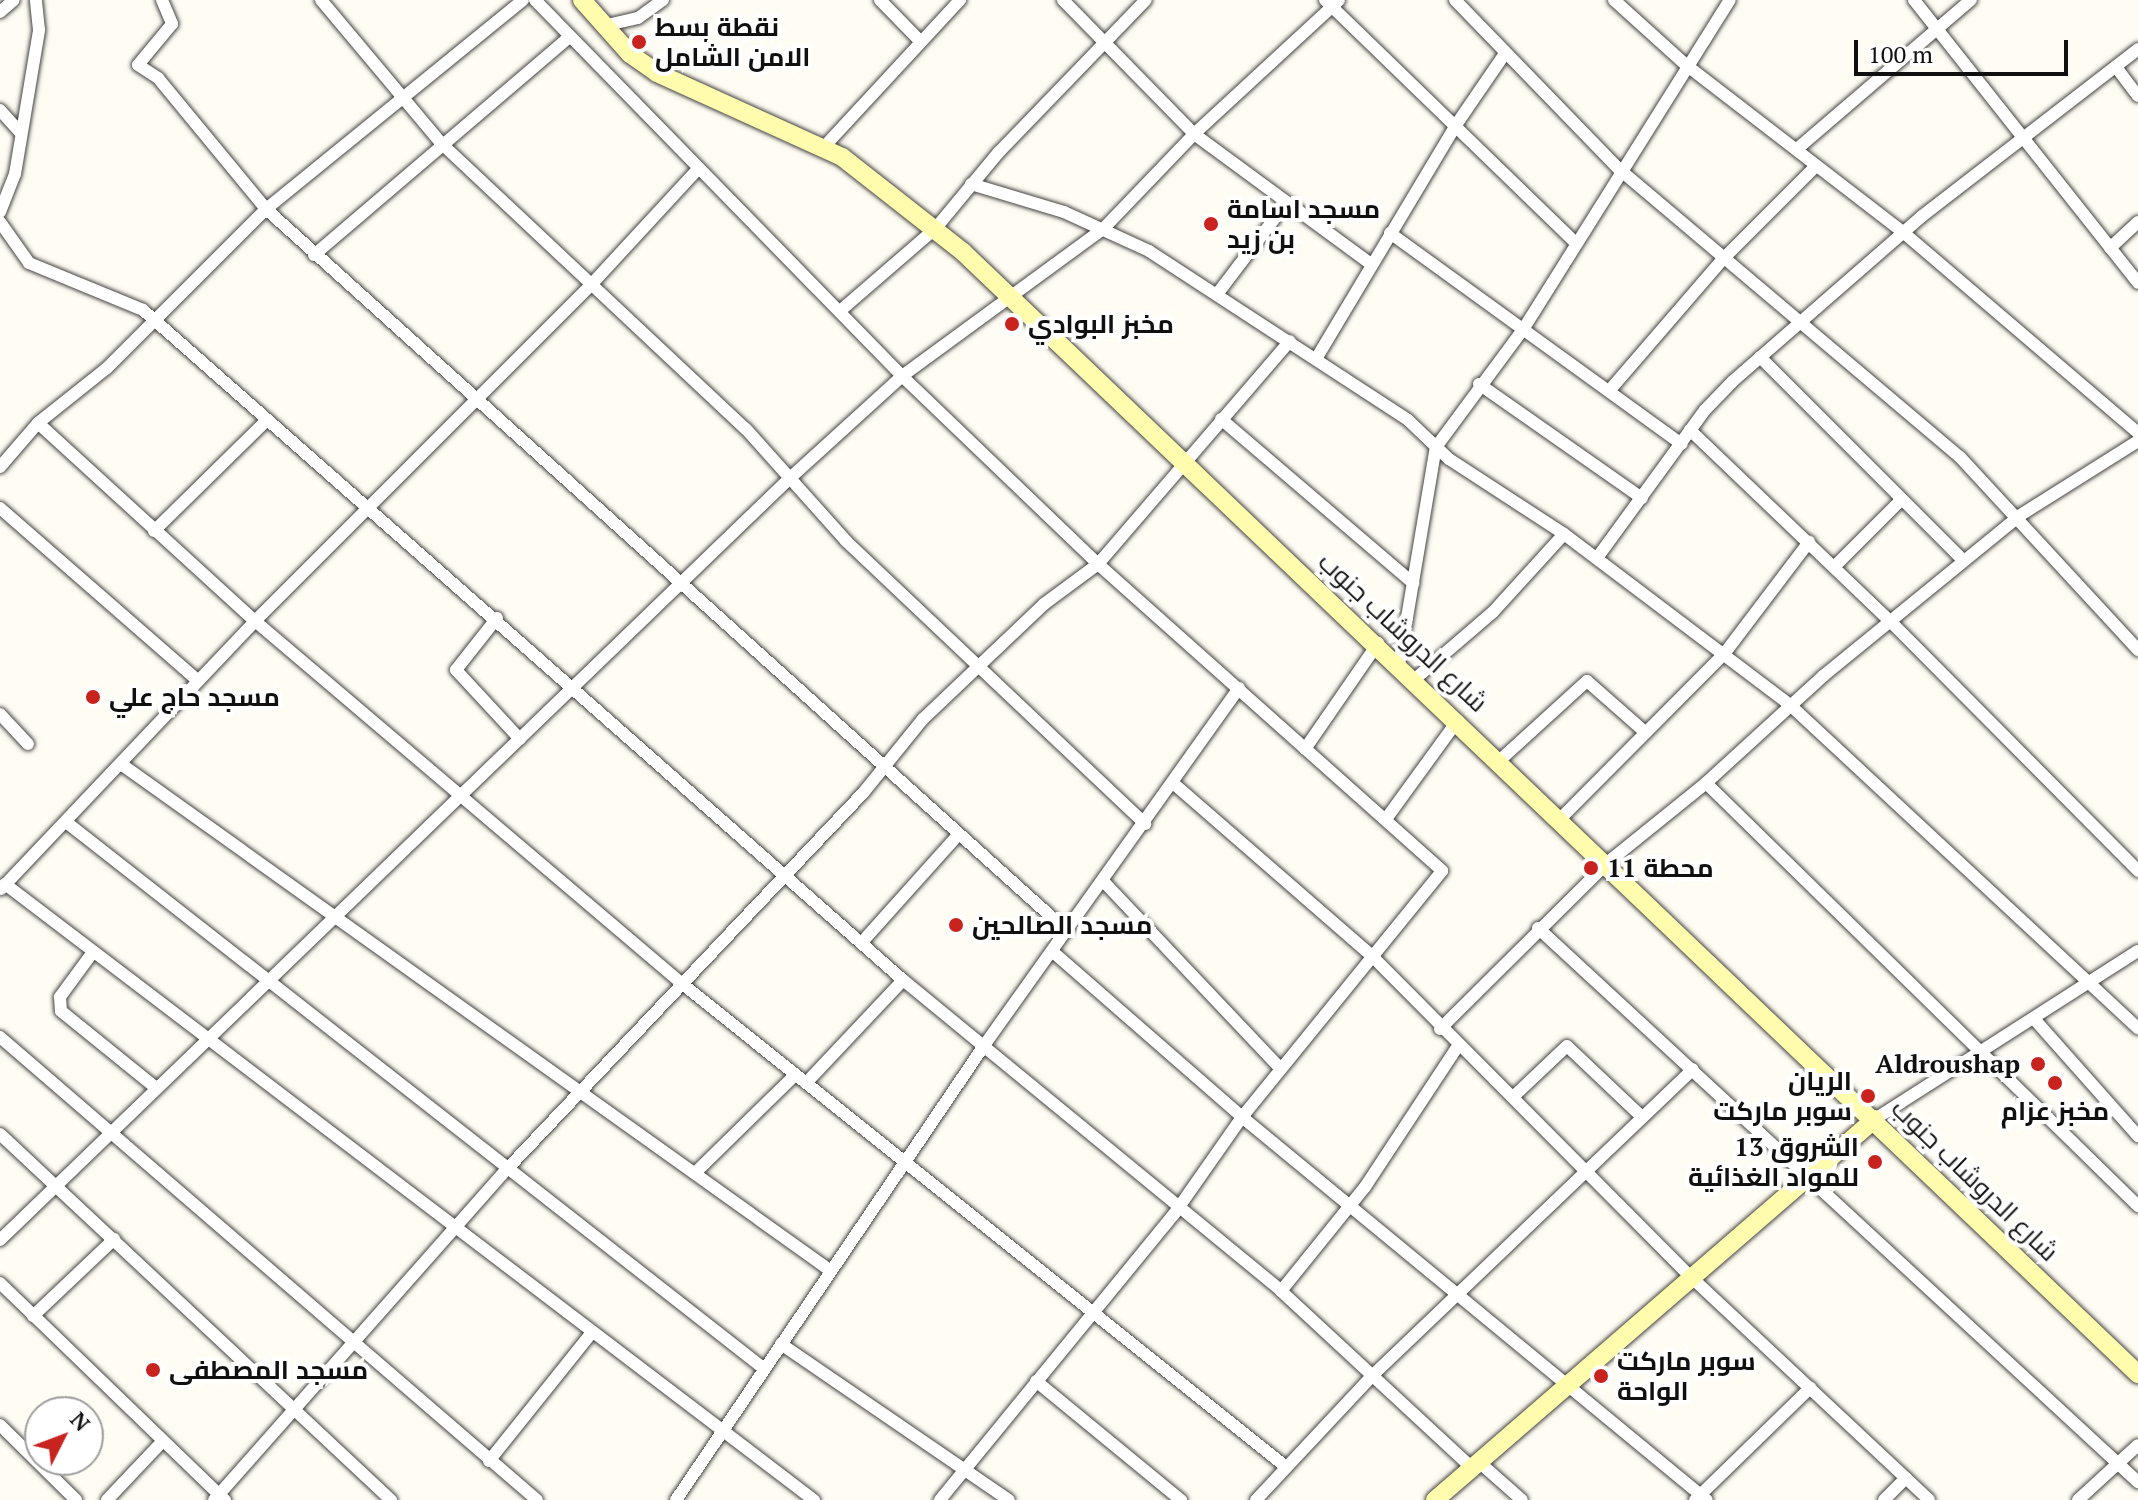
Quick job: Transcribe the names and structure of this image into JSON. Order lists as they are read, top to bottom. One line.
{"streets":{"street":["شارع الدروشاب جنوب"]},"places":["نقطة بسط الامن الشامل","مسجد اسامة بن زيد","مخبز البوادي","مسجد حاج علي","محطة 11","مسجد الصالحين","Aldroushap","مخبز عزام","الريان سوبر ماركت","الشروق 13 للمواد الغذائية","مسجد المصطفى","سوبر ماركت الواحة"],"scale_bar":"100 m","north":"top right"}
